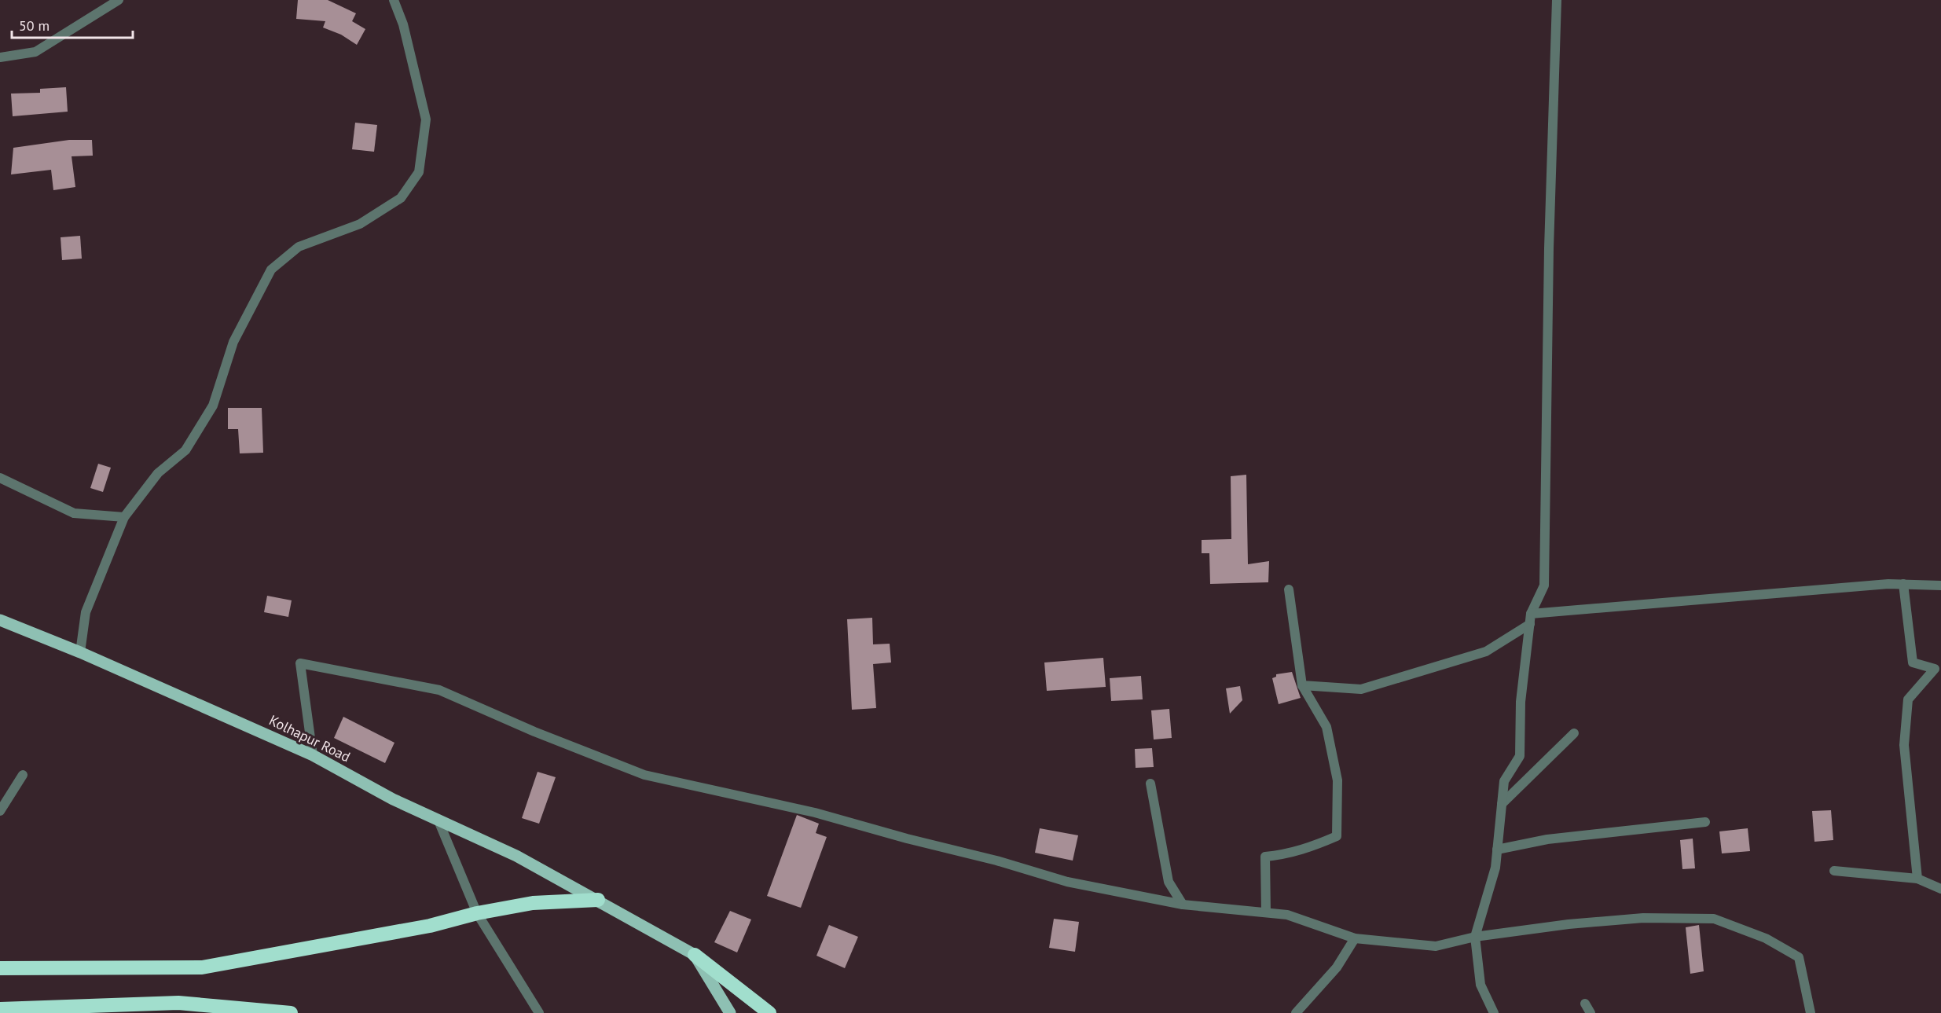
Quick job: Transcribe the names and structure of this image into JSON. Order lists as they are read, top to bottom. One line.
{"streets":{"main road":["Kolhapur Road"]},"scale_bar":"50 m"}
